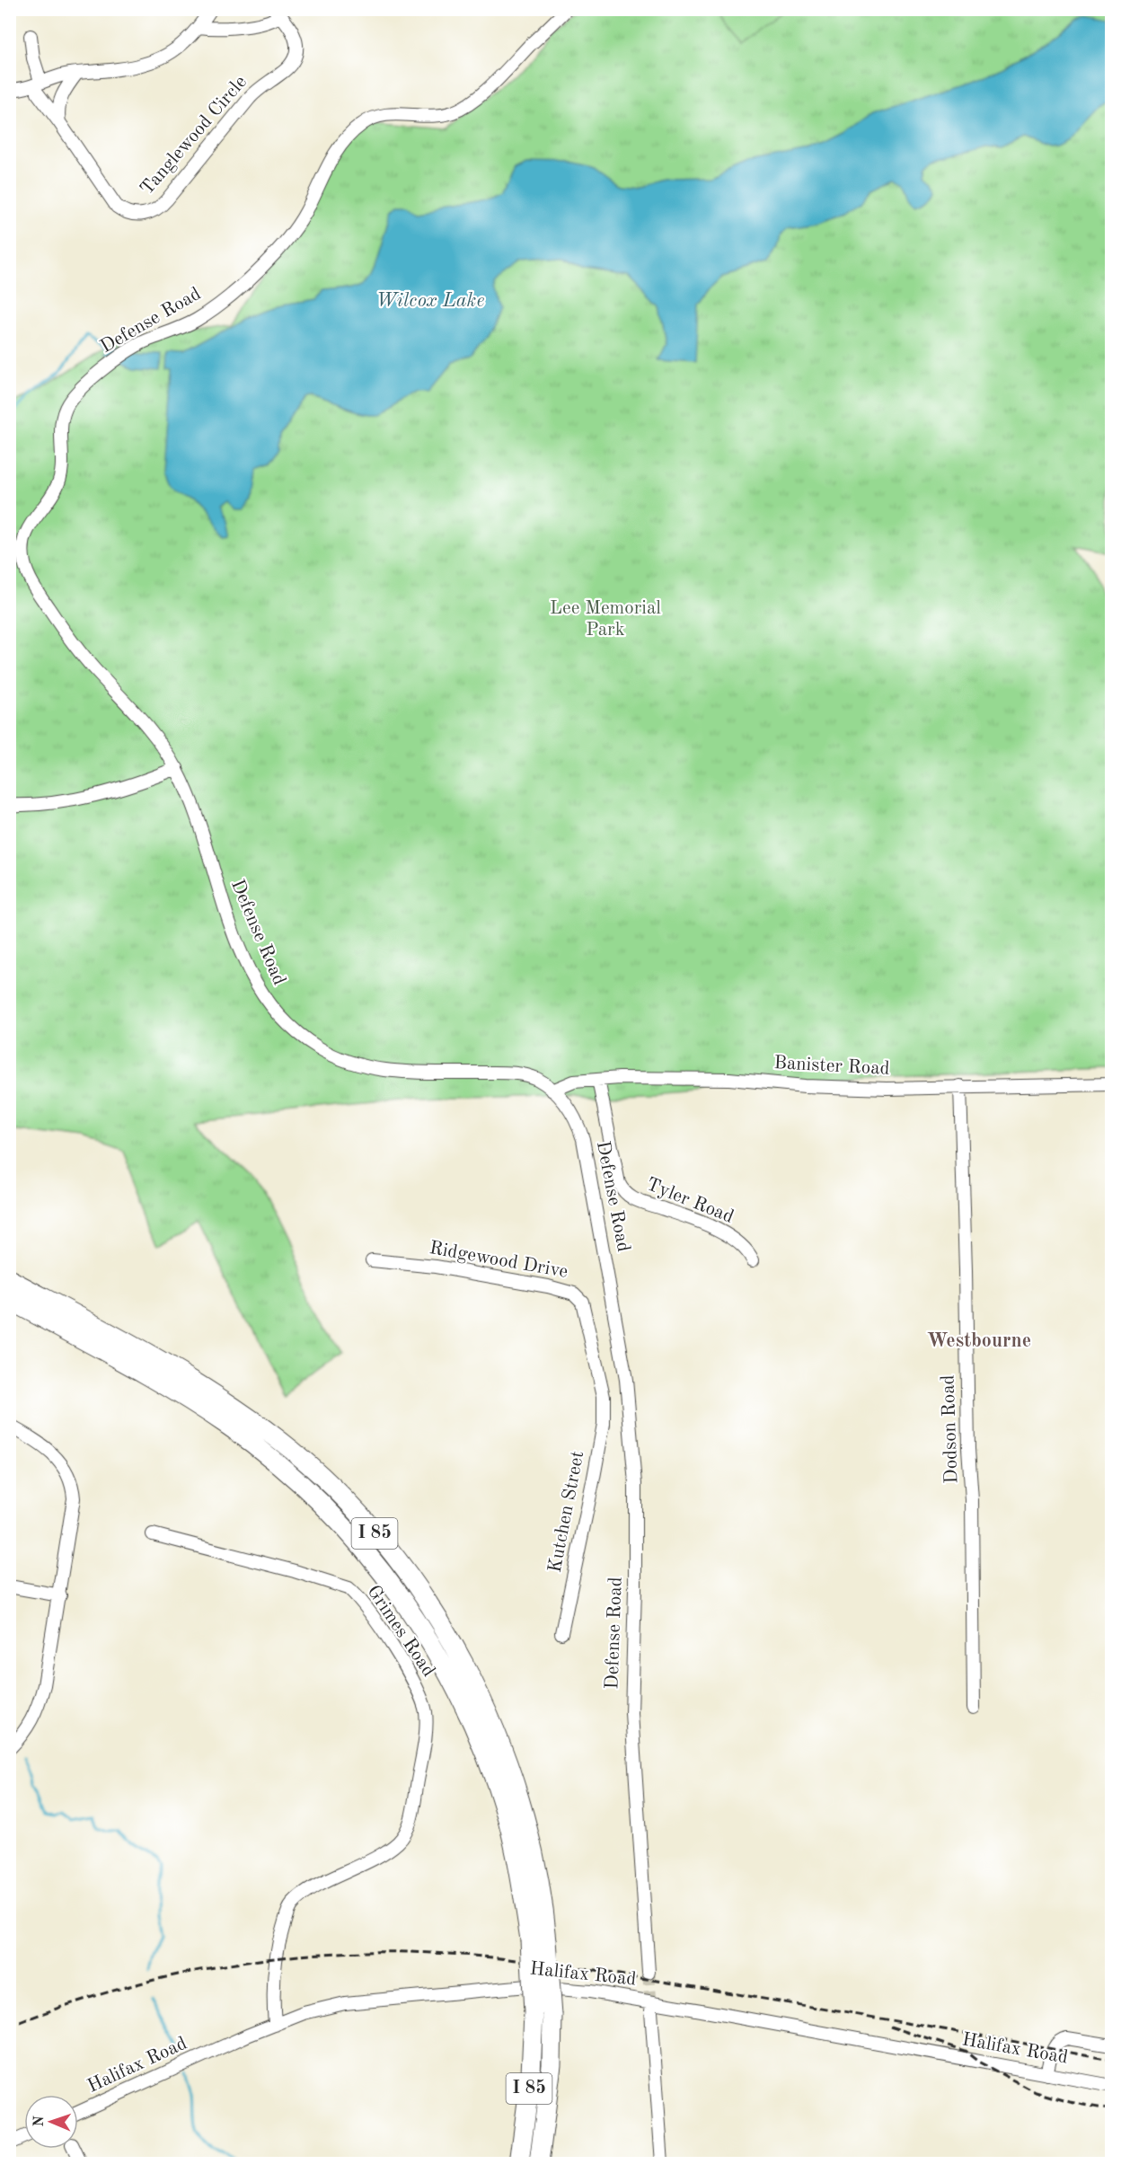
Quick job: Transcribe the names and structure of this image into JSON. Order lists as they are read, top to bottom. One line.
{"streets":{"highway":["I 85"],"street":["Tanglewood Circle","Defense Road","Banister Road","Tyler Road","Ridgewood Drive","Dodson Road","Kutchen Street","Grimes Road","Halifax Road"]},"crossings":[["Defense Road","Banister Road"],["Banister Road","Tyler Road"],["Banister Road","Dodson Road"],["Ridgewood Drive","Kutchen Street"],["Grimes Road","Halifax Road"]],"districts":["Westbourne"],"water":["Wilcox Lake"],"parks":["Lee Memorial Park"],"north":"left"}
